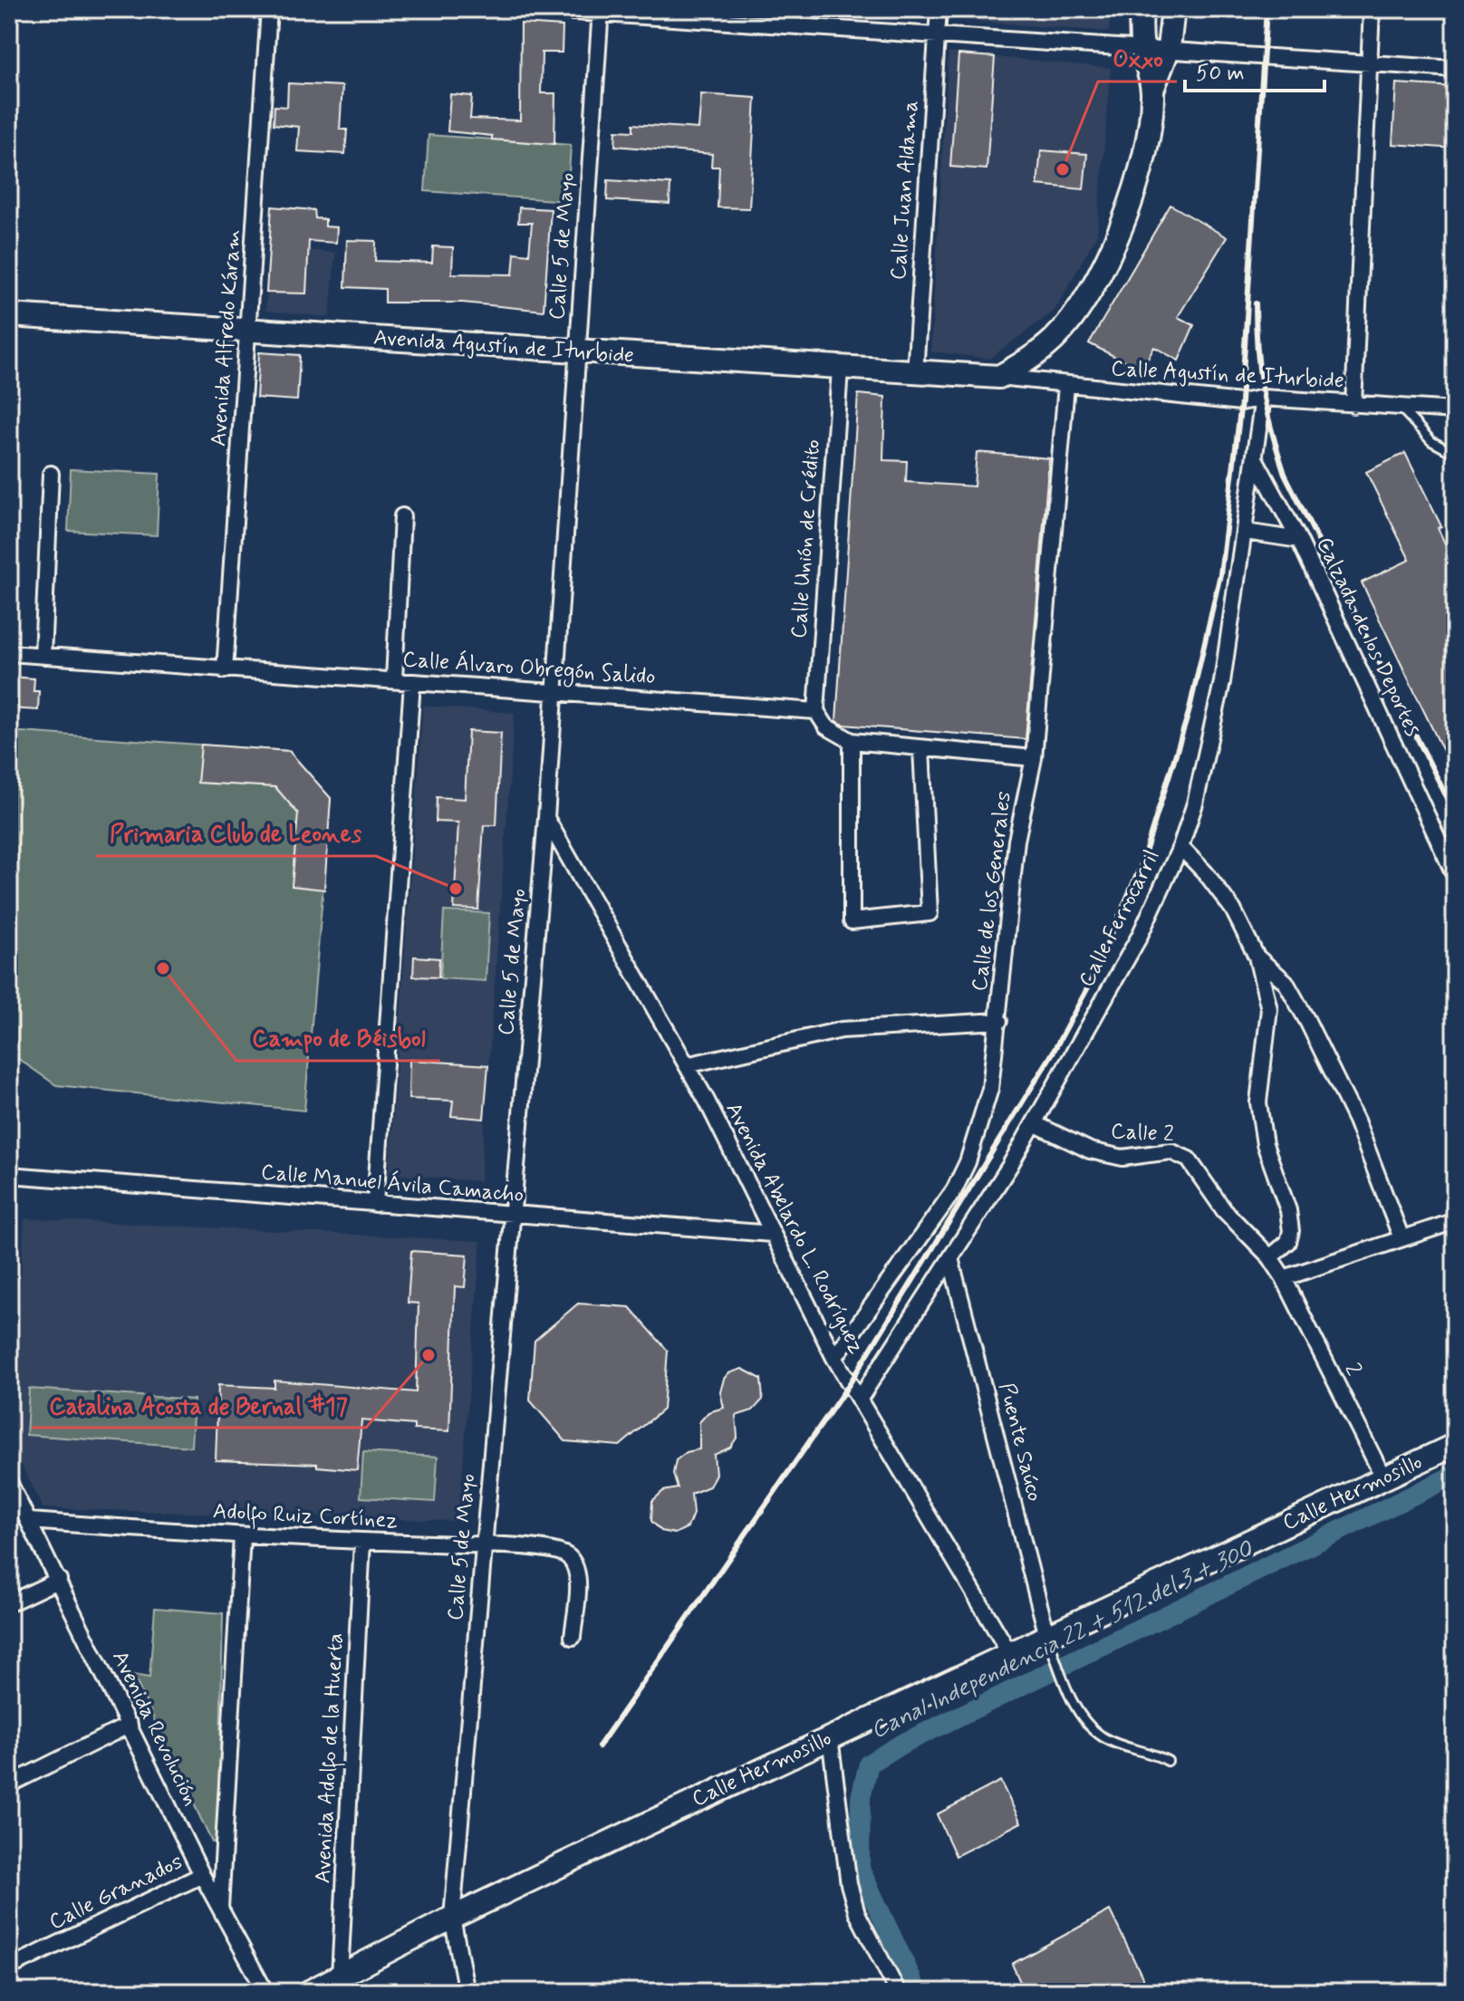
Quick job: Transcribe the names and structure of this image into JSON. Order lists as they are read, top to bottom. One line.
{"streets":{"street":["Calle Juan Aldama","Calle 5 de Mayo","Avenida Alfredo Káram","Avenida Agustín de Iturbide","Calle Agustín de Iturbide","Calle Unión de Crédito","Calzada de los Deportes","Calle Álvaro Obregón Salido","Calle de los Generales","Calle Ferrocarril","Calle 2","Calle Manuel Ávila Camacho","Avenida Abelardo L. Rodríguez","2","Puente Saúco","Calle Hermosillo","Adolfo Ruiz Cortínez","Avenida Revolución","Avenida Adolfo de la Huerta","Calle Granados"]},"crossings":[["Calle Juan Aldama","Avenida Agustín de Iturbide"],["Calle 5 de Mayo","Avenida Agustín de Iturbide"],["Calle 5 de Mayo","Calle Álvaro Obregón Salido"],["Calle 5 de Mayo","Calle Manuel Ávila Camacho"],["Calle 5 de Mayo","Avenida Abelardo L. Rodríguez"],["Calle 5 de Mayo","Calle Hermosillo"],["Calle 5 de Mayo","Adolfo Ruiz Cortínez"],["Avenida Alfredo Káram","Avenida Agustín de Iturbide"],["Avenida Alfredo Káram","Calle Álvaro Obregón Salido"],["Avenida Agustín de Iturbide","Calle Agustín de Iturbide"],["Avenida Agustín de Iturbide","Calle Unión de Crédito"],["Calle Agustín de Iturbide","Calle de los Generales"],["Calle Agustín de Iturbide","Calle Ferrocarril"],["Calle Unión de Crédito","Calle Álvaro Obregón Salido"],["Calzada de los Deportes","Calle Ferrocarril"],["Calle de los Generales","Avenida Abelardo L. Rodríguez"],["Calle Ferrocarril","Calle 2"],["Calle Ferrocarril","Avenida Abelardo L. Rodríguez"],["Calle Ferrocarril","Puente Saúco"],["Calle 2","2"],["Calle Manuel Ávila Camacho","Avenida Abelardo L. Rodríguez"],["Avenida Abelardo L. Rodríguez","Calle Hermosillo"],["2","Calle Hermosillo"],["Puente Saúco","Calle Hermosillo"],["Calle Hermosillo","Avenida Adolfo de la Huerta"],["Adolfo Ruiz Cortínez","Avenida Revolución"],["Adolfo Ruiz Cortínez","Avenida Adolfo de la Huerta"],["Avenida Revolución","Calle Granados"]],"water":["Canal Independencia 22 + 512 del 3 + 300"],"places":["Oxxo","Primaria Club de Leones","Campo de Béisbol","Catalina Acosta de Bernal #17"],"scale_bar":"50 m"}
